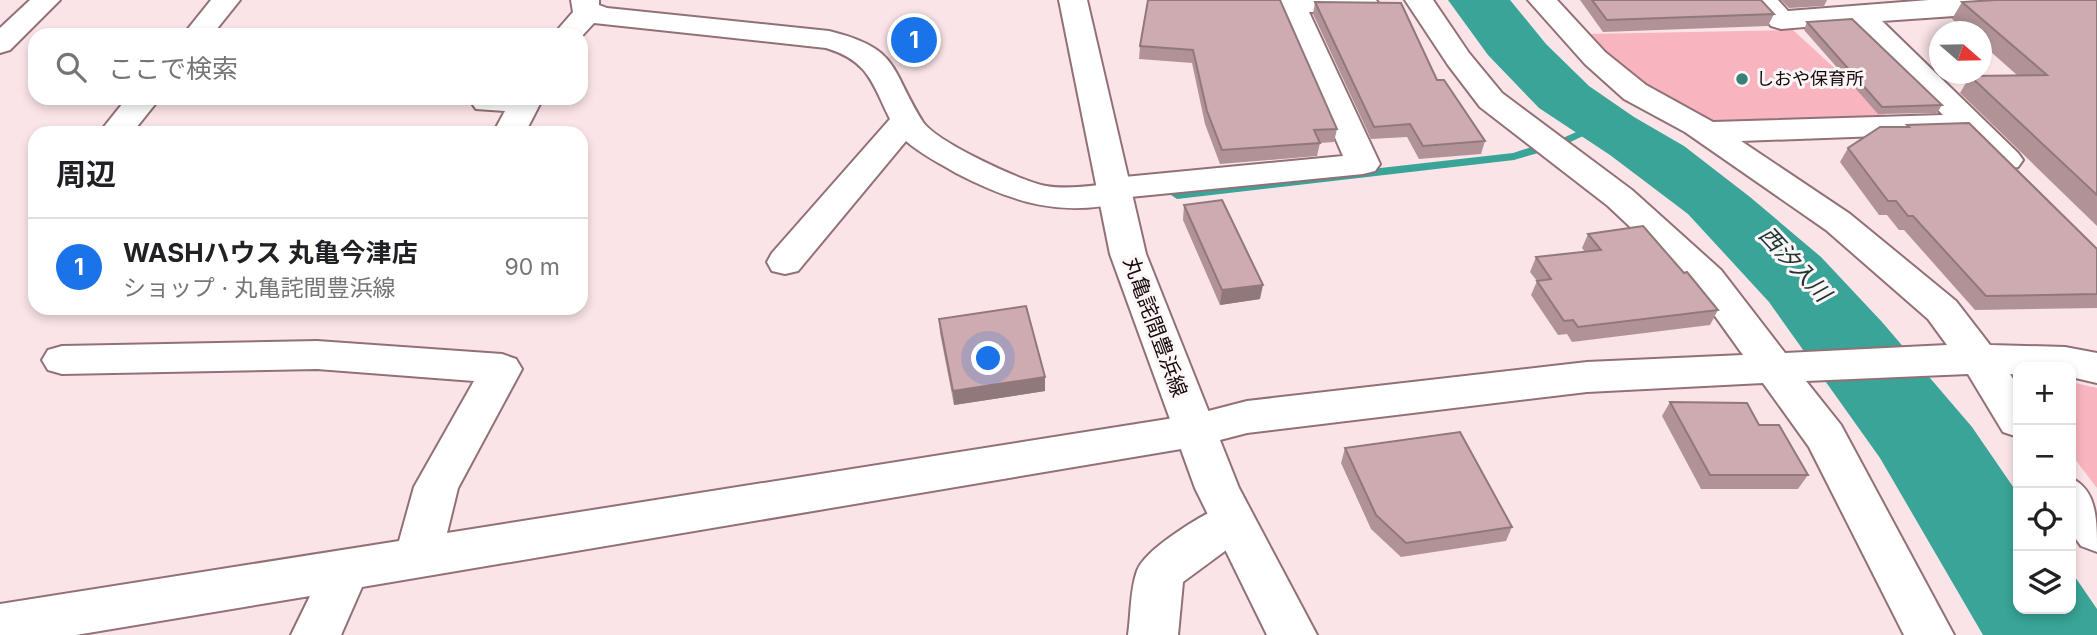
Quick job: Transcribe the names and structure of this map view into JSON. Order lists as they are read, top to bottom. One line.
{"streets":{"street":["丸亀詫間豊浜線"]},"water":["西汐入川"],"places":["しおや保育所"],"north":"right","page":{"pins":"1","search":"ここで検索","heading":"周辺","list":[{"mark":"1","name":"WASHハウス 丸亀今津店","note":"ショップ · 丸亀詫間豊浜線","value":"90 m"}],"map_buttons":["+","−"]}}
